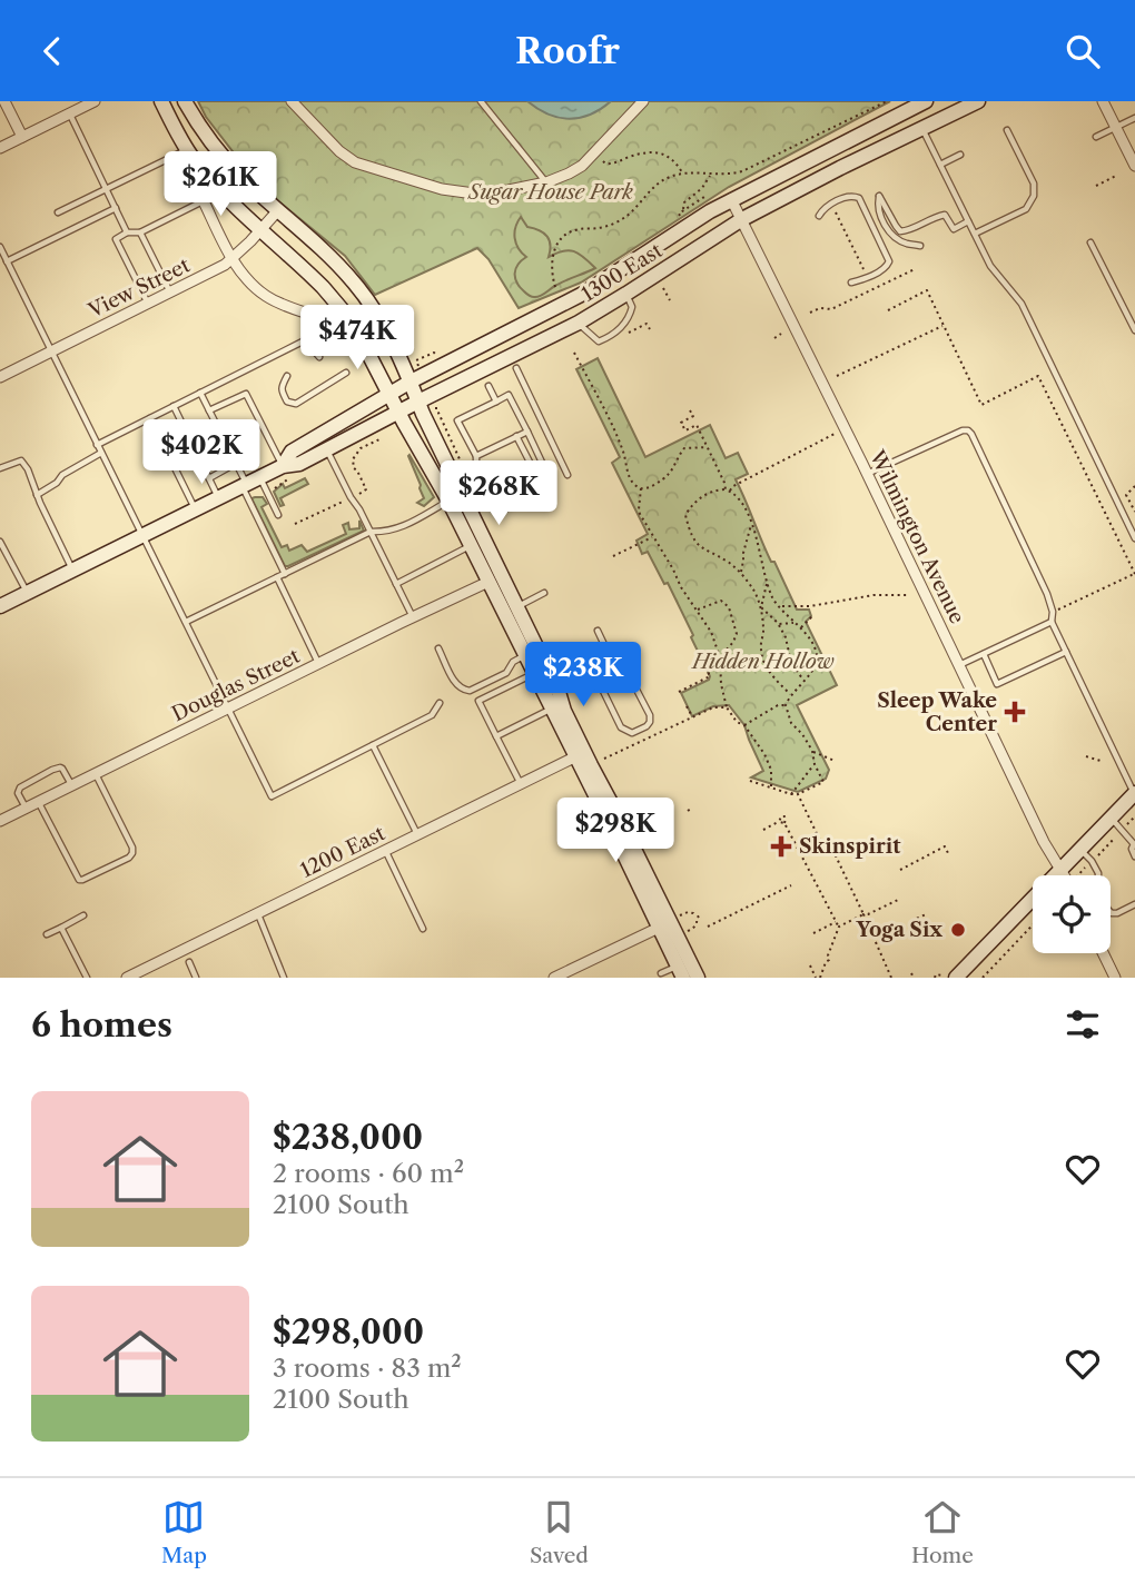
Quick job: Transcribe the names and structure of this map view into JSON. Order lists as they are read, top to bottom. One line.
{"streets":{"main road":["1300 East"],"street":["View Street","Wilmington Avenue","Douglas Street","1200 East"]},"crossings":[["1300 East","Wilmington Avenue"]],"parks":["Sugar House Park","Hidden Hollow"],"places":{"health":["Sleep Wake Center","Skinspirit"],"other":["Yoga Six"]},"page":{"header":"Roofr","price":["$261K","$474K","$402K","$268K","$238K","$298K"],"heading":"6 homes","list":[{"name":"$238,000","note":"2 rooms · 60 m² · 2100 South"},{"name":"$298,000","note":"3 rooms · 83 m² · 2100 South"}],"tabs":["Map","Saved","Home"]}}
